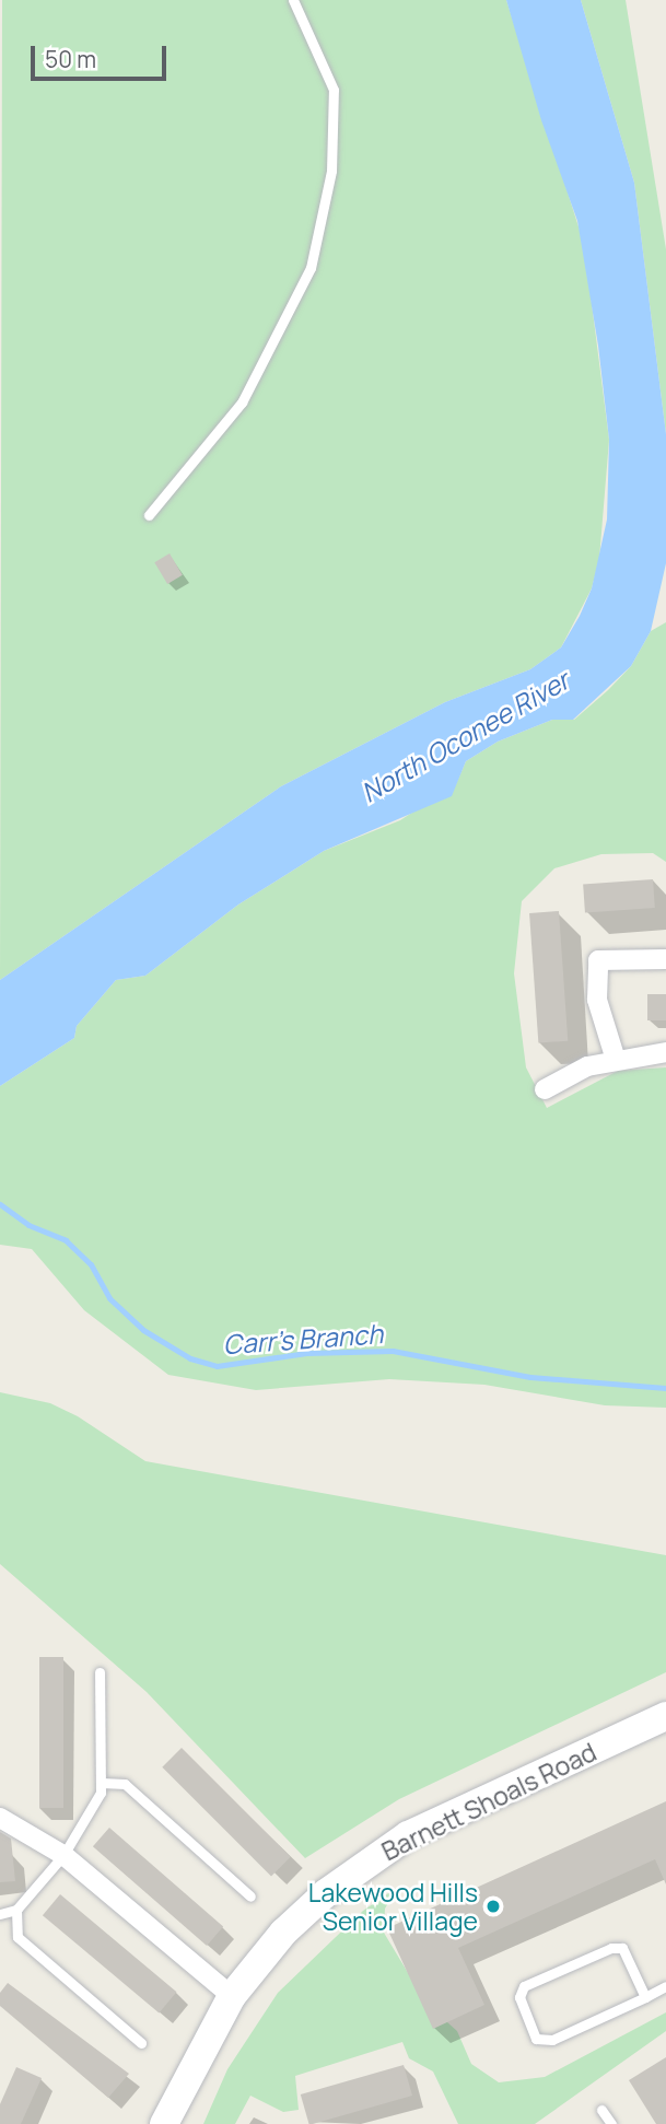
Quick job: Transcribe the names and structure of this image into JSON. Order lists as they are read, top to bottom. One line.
{"streets":{"main road":["Barnett Shoals Road"]},"water":["North Oconee River","Carr's Branch"],"places":["Lakewood Hills Senior Village"],"scale_bar":"50 m"}
